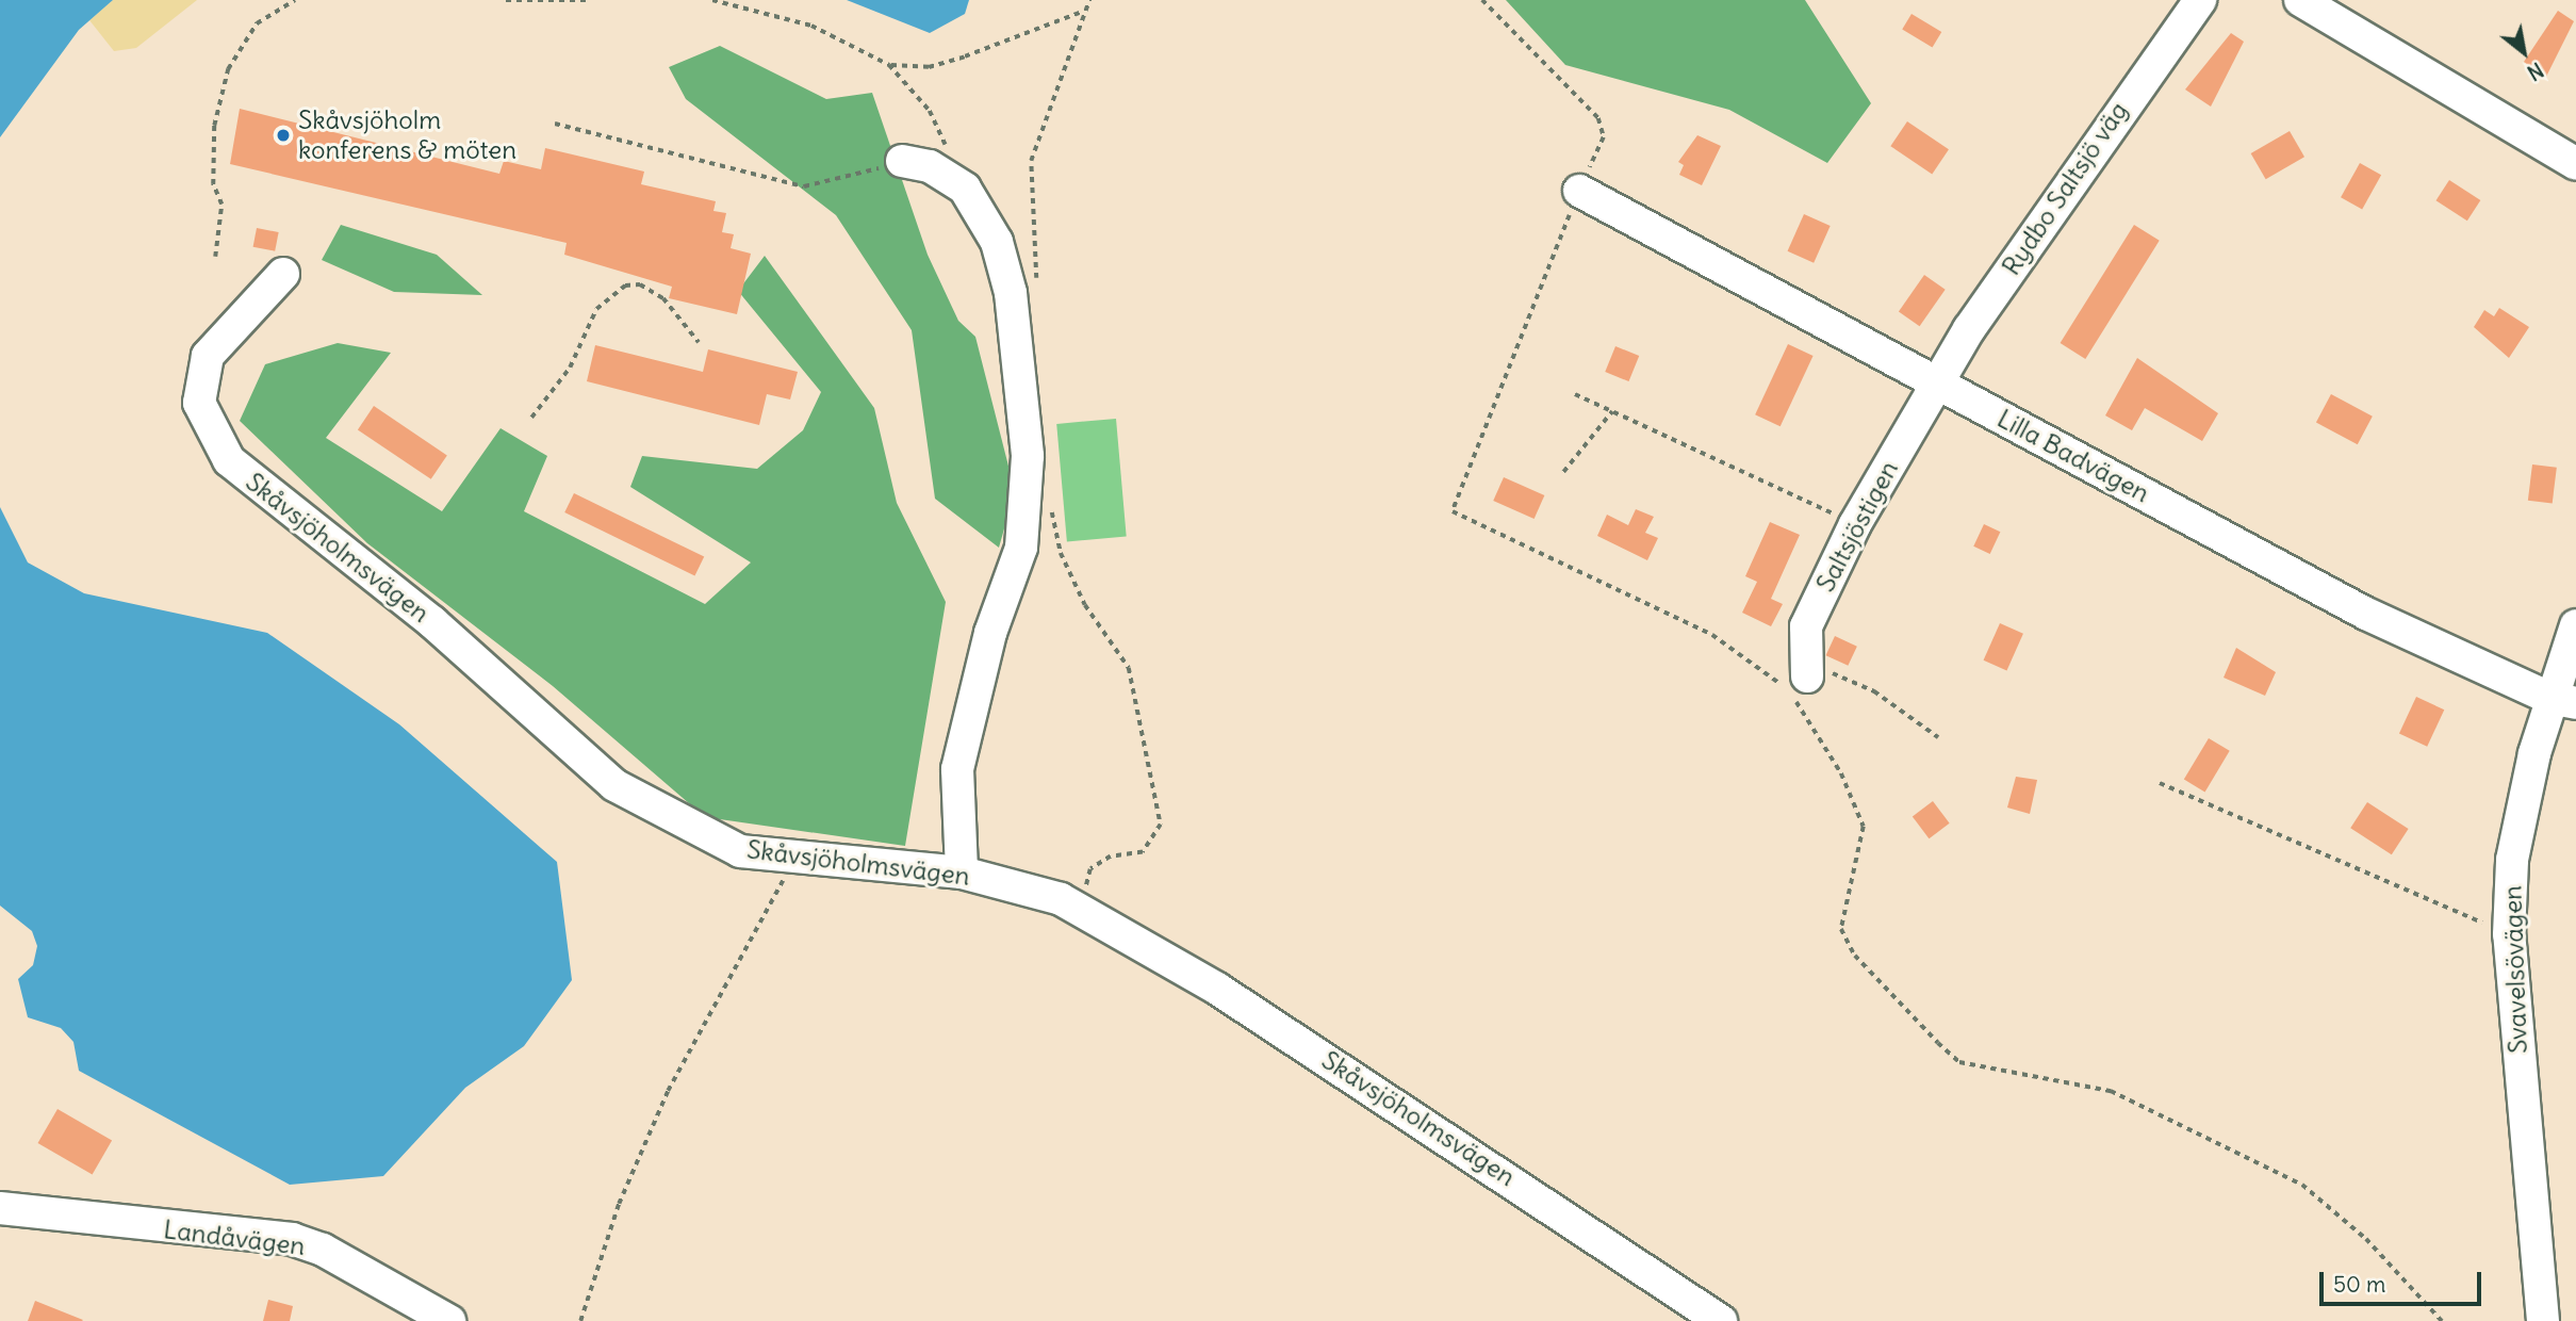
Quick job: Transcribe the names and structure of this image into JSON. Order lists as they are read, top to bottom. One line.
{"streets":{"street":["Rydbo Saltsjö väg","Lilla Badvägen","Saltsjöstigen","Skåvsjöholmsvägen","Svavelsövägen","Landåvägen"]},"crossings":[["Rydbo Saltsjö väg","Lilla Badvägen"],["Rydbo Saltsjö väg","Saltsjöstigen"],["Lilla Badvägen","Saltsjöstigen"],["Lilla Badvägen","Svavelsövägen"]],"places":["Skåvsjöholm konferens & möten"],"scale_bar":"50 m","north":"bottom right"}
